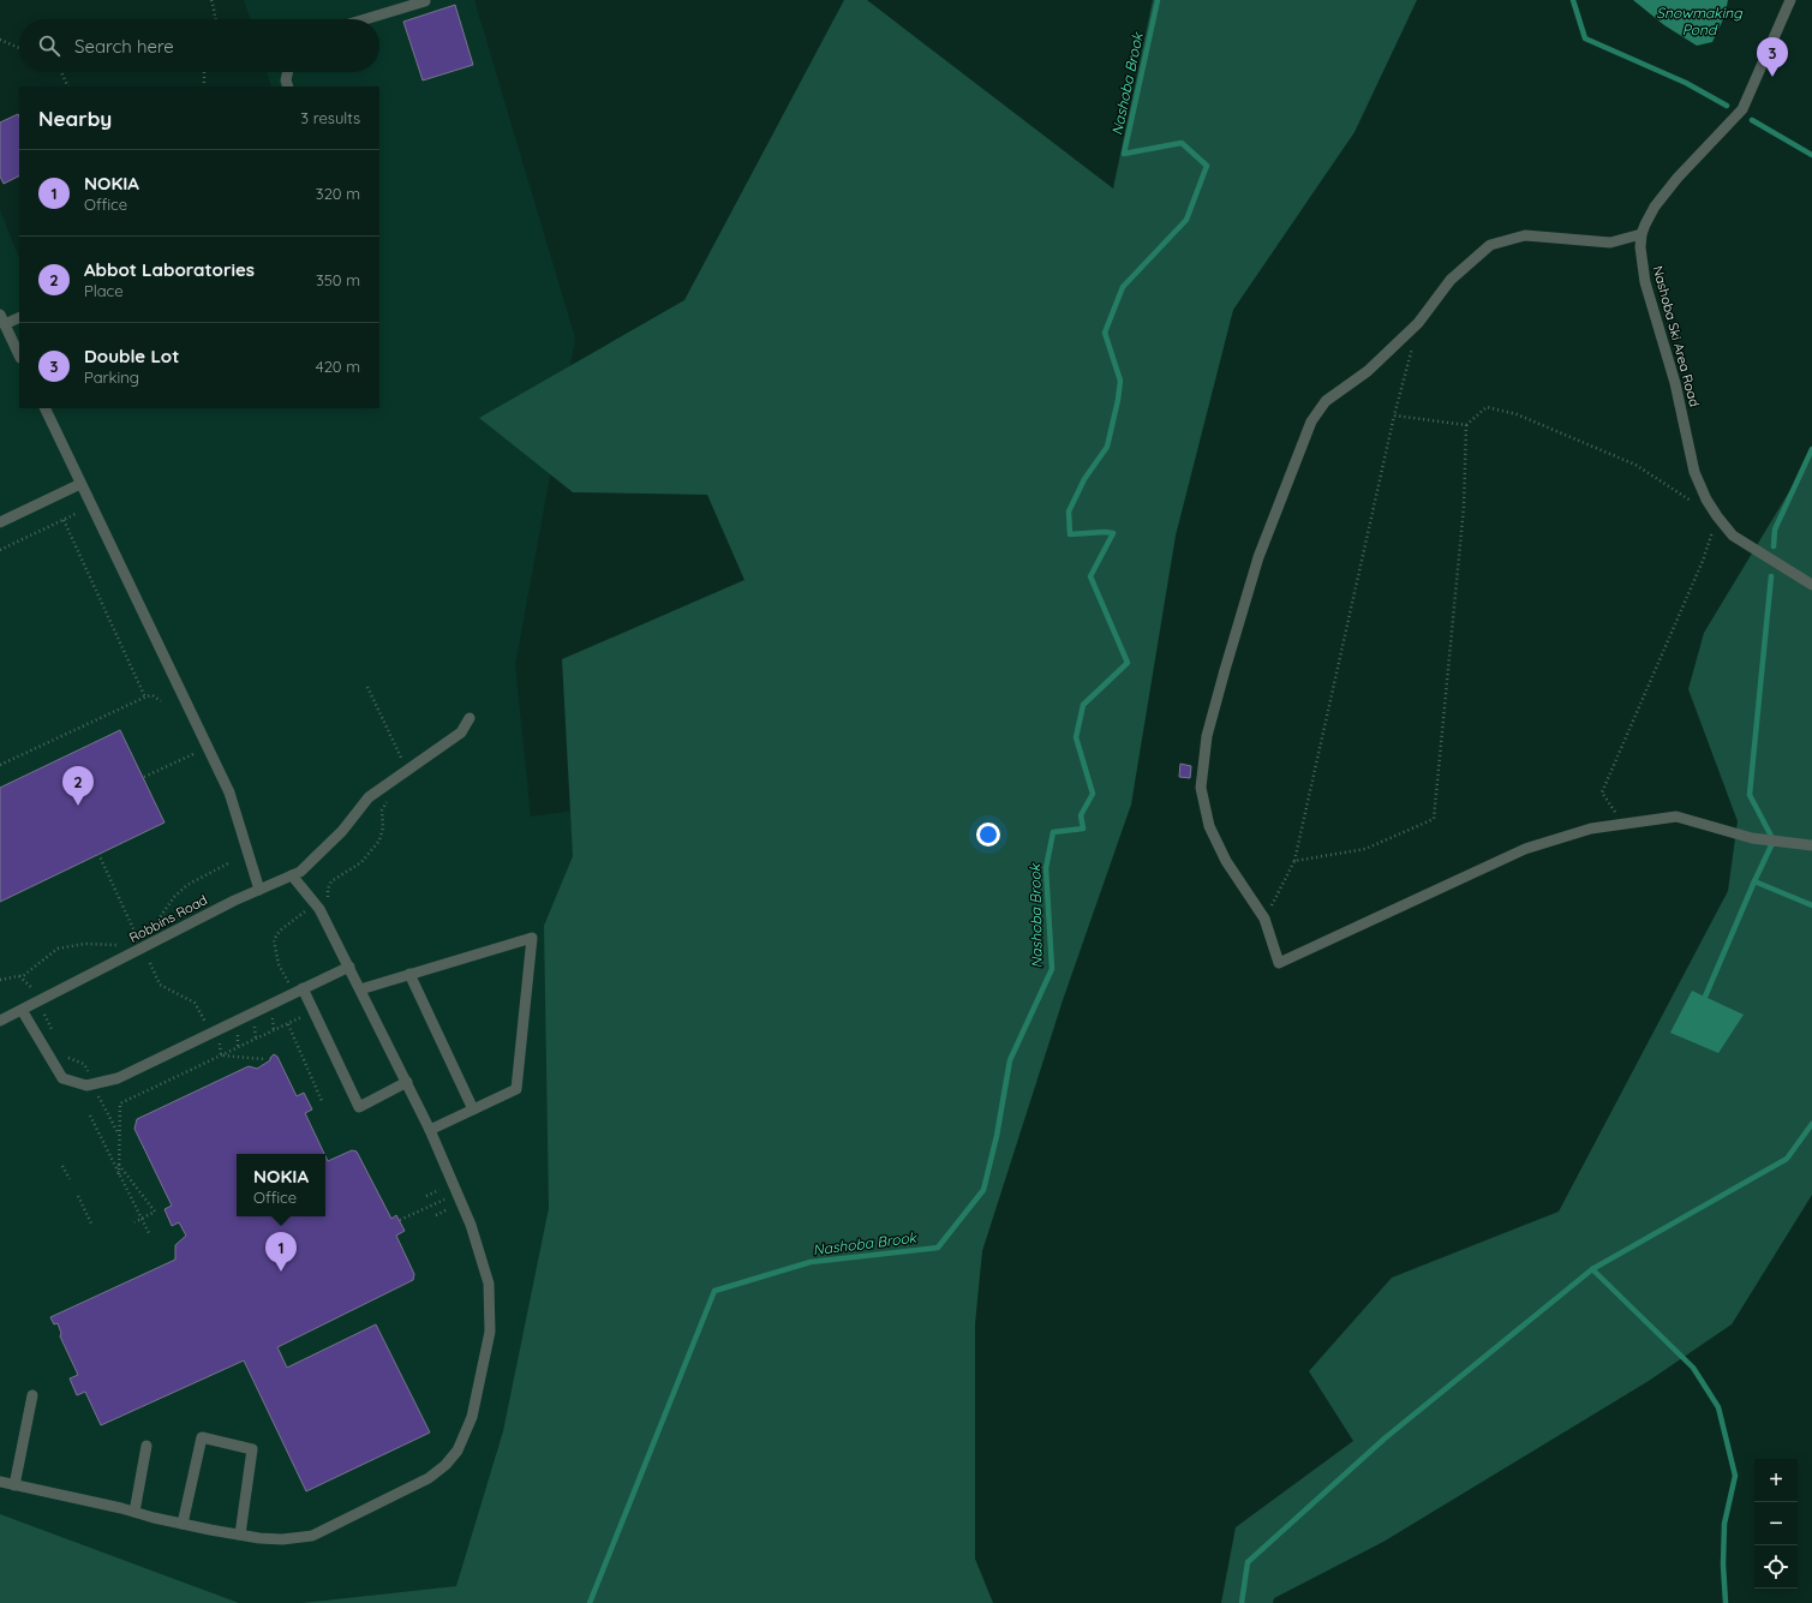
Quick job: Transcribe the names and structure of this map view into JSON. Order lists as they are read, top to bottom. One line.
{"streets":{"lane":["Nashoba Ski Area Road","Robbins Road"]},"water":["Snowmaking Pond","Nashoba Brook"],"page":{"search":"Search here","pins":["3","2","1"],"heading":["Nearby","3 results"],"list":[{"mark":"1","name":"NOKIA","note":"Office","value":"320 m"},{"mark":"2","name":"Abbot Laboratories","note":"Place","value":"350 m"},{"mark":"3","name":"Double Lot","note":"Parking","value":"420 m"}],"popup":["NOKIA","Office"],"map_buttons":["+","−"]}}
